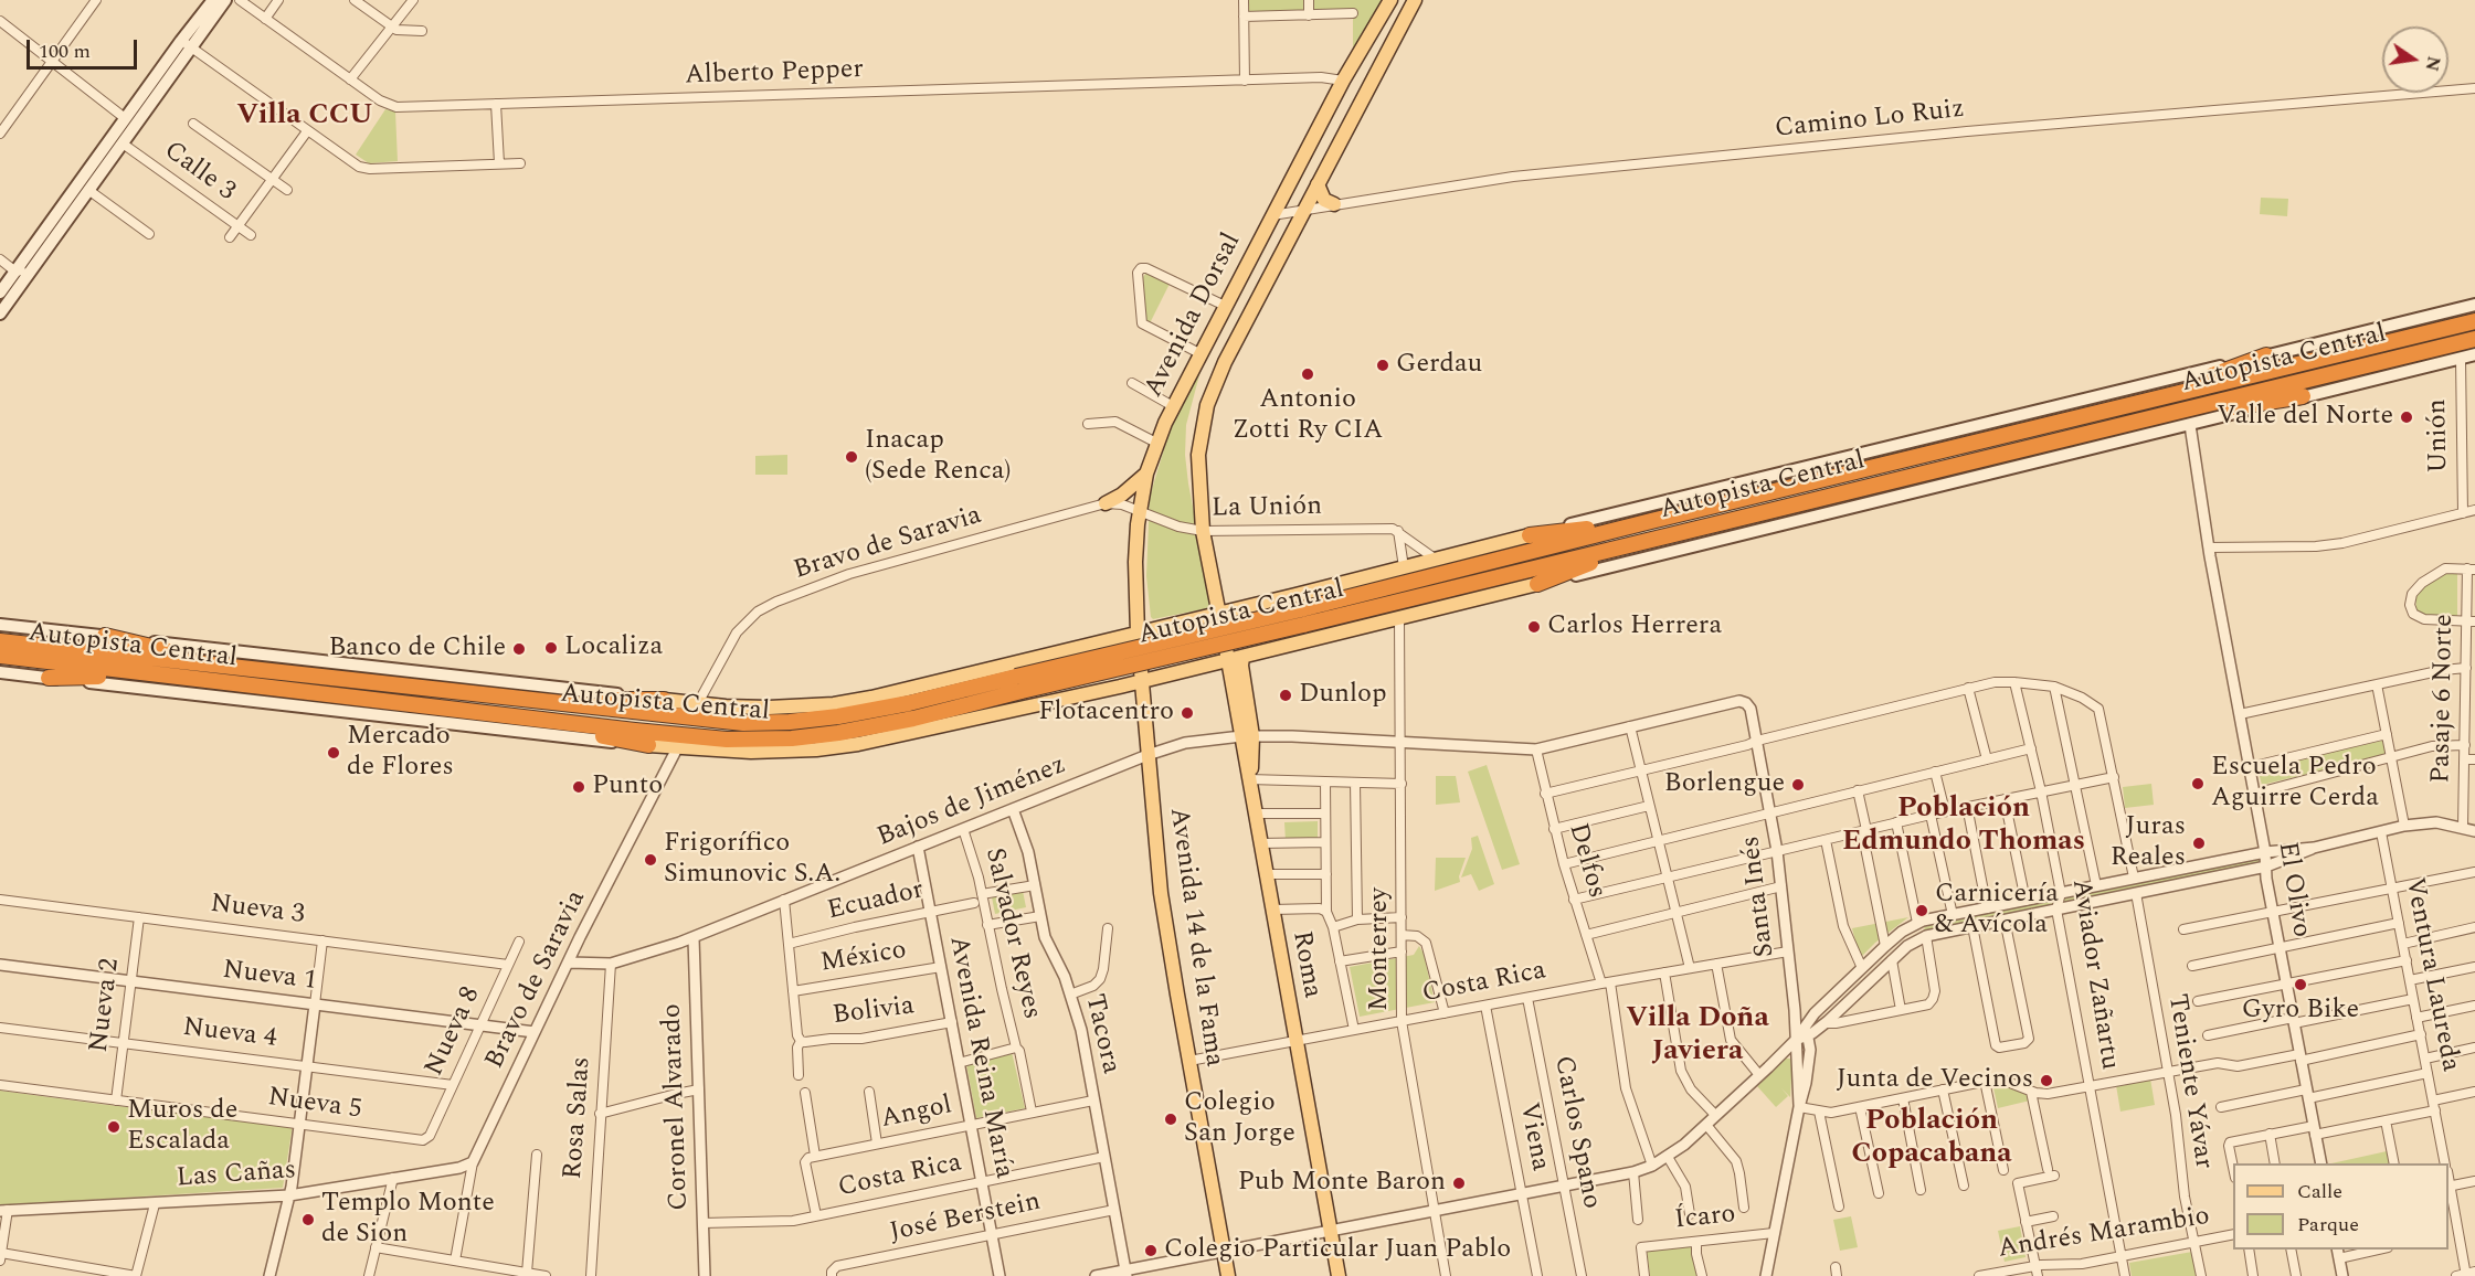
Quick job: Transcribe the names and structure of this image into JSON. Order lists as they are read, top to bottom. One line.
{"streets":{"highway":["Autopista Central"],"main road":["Avenida Dorsal","Avenida 14 de la Fama","Roma"],"street":["Alberto Pepper","Camino Lo Ruiz","Calle 3","Unión","La Unión","Bravo de Saravia","Pasaje 6 Norte","Bajos de Jiménez","Delfos","El Olivo","Santa Inés","Ecuador","Nueva 3","Salvador Reyes","Monterrey","México","Aviador Zañartu","Ventura Laureda","Nueva 1","Costa Rica","Nueva 2","Bolivia","Nueva 8","Nueva 4","Tacora","Avenida Reina María","Teniente Yávar","Nueva 5","Coronel Alvarado","Angol","Rosa Salas","Carlos Spano","Viena","Las Cañas","José Berstein","Ícaro","Andrés Marambio"]},"crossings":[["Alberto Pepper","Avenida Dorsal"],["Camino Lo Ruiz","Avenida Dorsal"],["Avenida Dorsal","La Unión"],["Avenida Dorsal","Bravo de Saravia"],["Avenida Dorsal","Avenida 14 de la Fama"],["Avenida Dorsal","Roma"],["La Unión","Bravo de Saravia"],["Bravo de Saravia","Bajos de Jiménez"],["Bravo de Saravia","Nueva 1"],["Bravo de Saravia","Las Cañas"],["Bajos de Jiménez","Delfos"],["Bajos de Jiménez","Santa Inés"],["Bajos de Jiménez","Salvador Reyes"],["Bajos de Jiménez","Avenida 14 de la Fama"],["Bajos de Jiménez","Monterrey"],["Bajos de Jiménez","Roma"],["Bajos de Jiménez","Tacora"],["Bajos de Jiménez","Avenida Reina María"],["Bajos de Jiménez","Coronel Alvarado"],["Bajos de Jiménez","Rosa Salas"],["Delfos","Costa Rica"],["Santa Inés","Costa Rica"],["Santa Inés","Ícaro"],["Ecuador","Avenida Reina María"],["Nueva 3","Nueva 2"],["Nueva 3","Nueva 8"],["Salvador Reyes","Angol"],["Avenida 14 de la Fama","Costa Rica"],["Monterrey","Costa Rica"],["México","Avenida Reina María"],["Roma","Costa Rica"],["Aviador Zañartu","Andrés Marambio"],["Nueva 1","Nueva 2"],["Nueva 1","Nueva 8"],["Costa Rica","Tacora"],["Costa Rica","Avenida Reina María"],["Costa Rica","Coronel Alvarado"],["Costa Rica","Carlos Spano"],["Costa Rica","Viena"],["Nueva 2","Nueva 4"],["Nueva 2","Nueva 5"],["Bolivia","Avenida Reina María"],["Nueva 8","Nueva 4"],["Nueva 8","Nueva 5"],["Tacora","Angol"],["Tacora","José Berstein"],["Avenida Reina María","Angol"],["Avenida Reina María","José Berstein"],["Teniente Yávar","Andrés Marambio"]],"districts":["Villa CCU","Población Edmundo Thomas","Villa Doña Javiera","Población Copacabana"],"places":["Gerdau","Antonio Zotti Ry CIA","Valle del Norte","Inacap (Sede Renca)","Carlos Herrera","Localiza","Banco de Chile","Dunlop","Flotacentro","Mercado de Flores","Escuela Pedro Aguirre Cerda","Borlengue","Punto","Juras Reales","Frigorífico Simunovic S.A.","Carnicería & Avícola","Gyro Bike","Junta de Vecinos","Colegio San Jorge","Muros de Escalada","Pub Monte Baron","Templo Monte de Sion","Colegio Particular Juan Pablo"],"legend":["Calle","Parque"],"scale_bar":"100 m","north":"right"}
